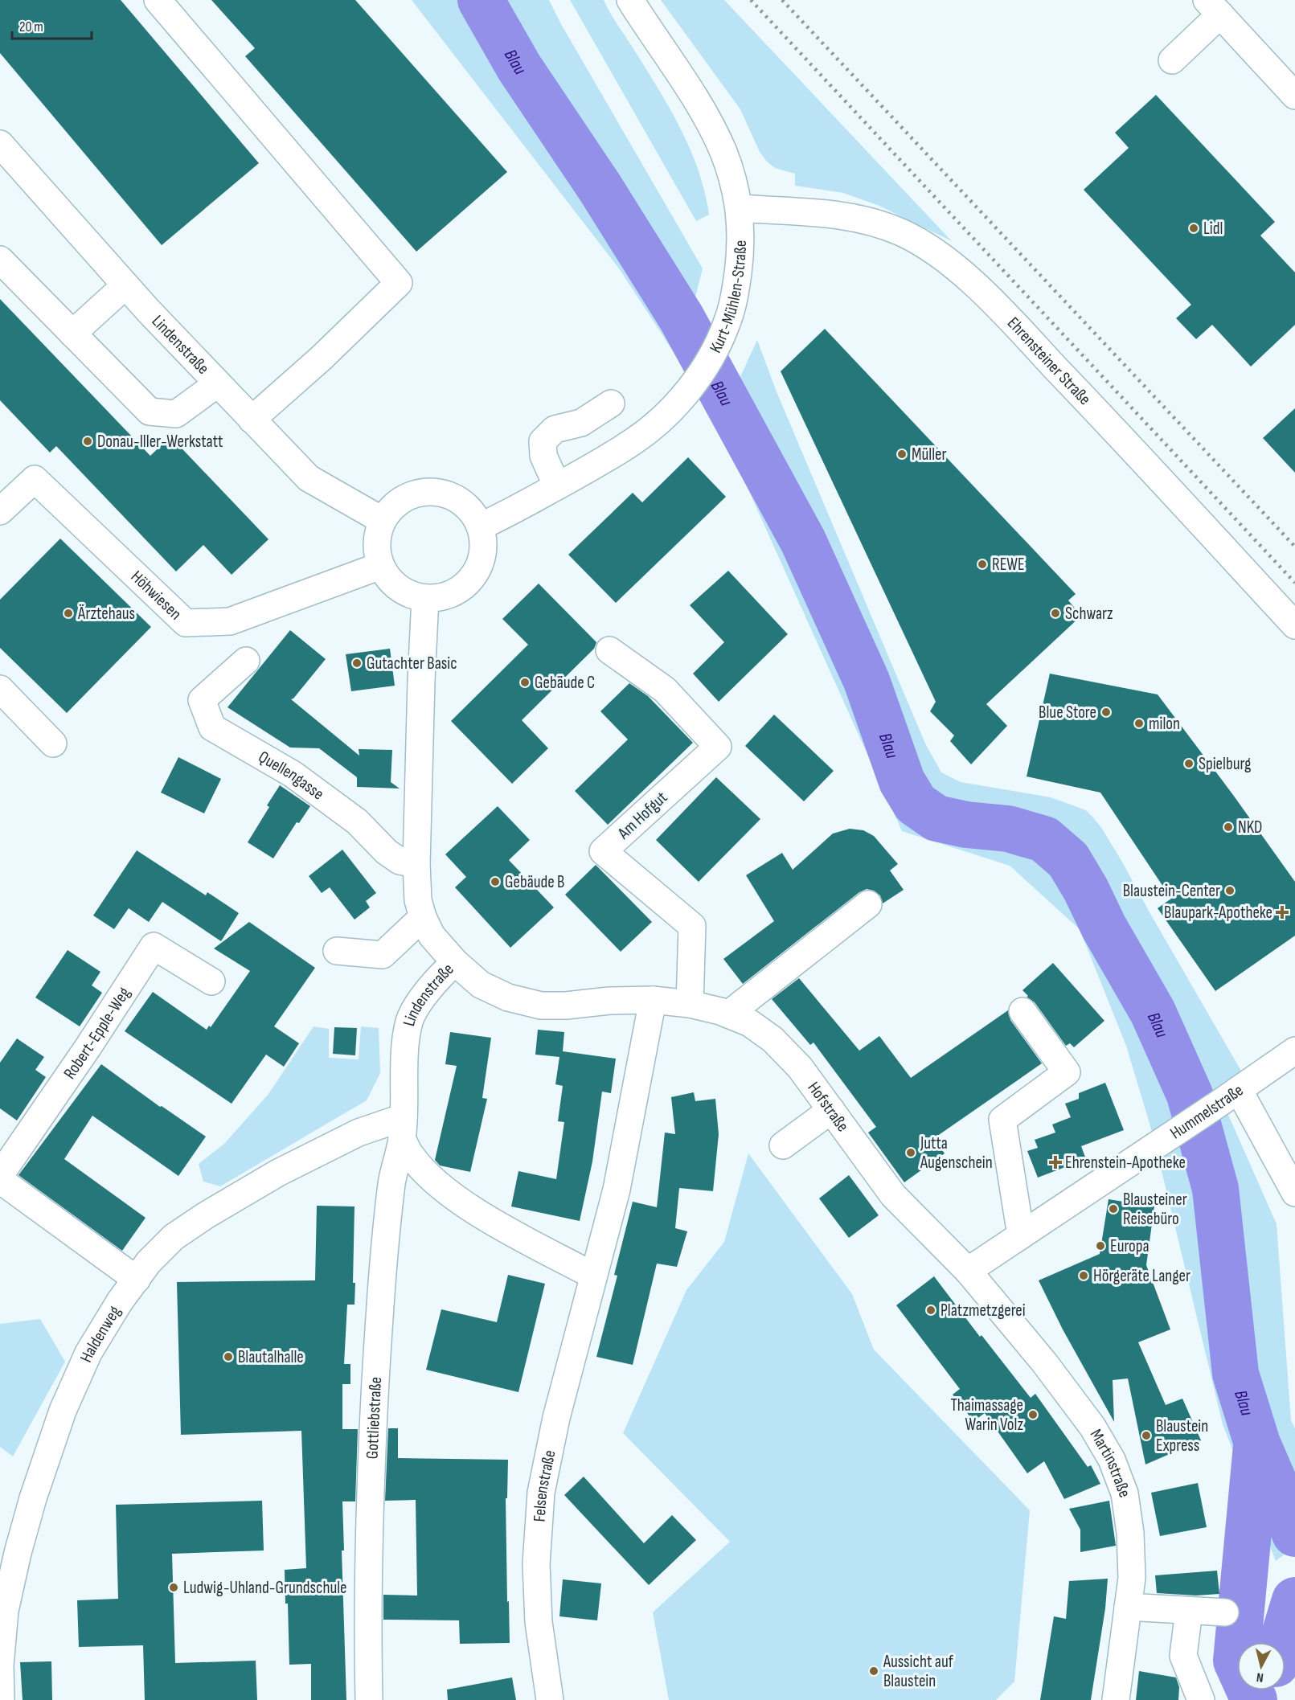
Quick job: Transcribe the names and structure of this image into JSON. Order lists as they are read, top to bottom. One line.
{"streets":{"street":["Kurt-Mühlen-Straße","Lindenstraße","Ehrensteiner Straße","Höhwiesen","Quellengasse","Am Hofgut","Robert-Epple-Weg","Hofstraße","Hummelstraße","Haldenweg","Gottliebstraße","Martinstraße","Felsenstraße"]},"crossings":[["Kurt-Mühlen-Straße","Lindenstraße"],["Kurt-Mühlen-Straße","Ehrensteiner Straße"],["Kurt-Mühlen-Straße","Höhwiesen"],["Lindenstraße","Höhwiesen"],["Lindenstraße","Quellengasse"],["Lindenstraße","Hofstraße"],["Lindenstraße","Haldenweg"],["Lindenstraße","Gottliebstraße"],["Am Hofgut","Hofstraße"],["Hofstraße","Hummelstraße"],["Hofstraße","Martinstraße"],["Hummelstraße","Martinstraße"],["Haldenweg","Gottliebstraße"]],"water":["Blau"],"places":{"other":["Lidl","Donau-Iller-Werkstatt","Müller","REWE","Ärztehaus","Schwarz","Gutachter Basic","Gebäude C","Blue Store","milon","Spielburg","NKD","Gebäude B","Blaustein-Center","Jutta Augenschein","Blausteiner Reisebüro","Europa","Hörgeräte Langer","Platzmetzgerei","Blautalhalle","Thaimassage Warin Volz","Blaustein Express","Ludwig-Uhland-Grundschule","Aussicht auf Blaustein"],"health":["Blaupark-Apotheke","Ehrenstein-Apotheke"]},"scale_bar":"20 m","north":"bottom"}
